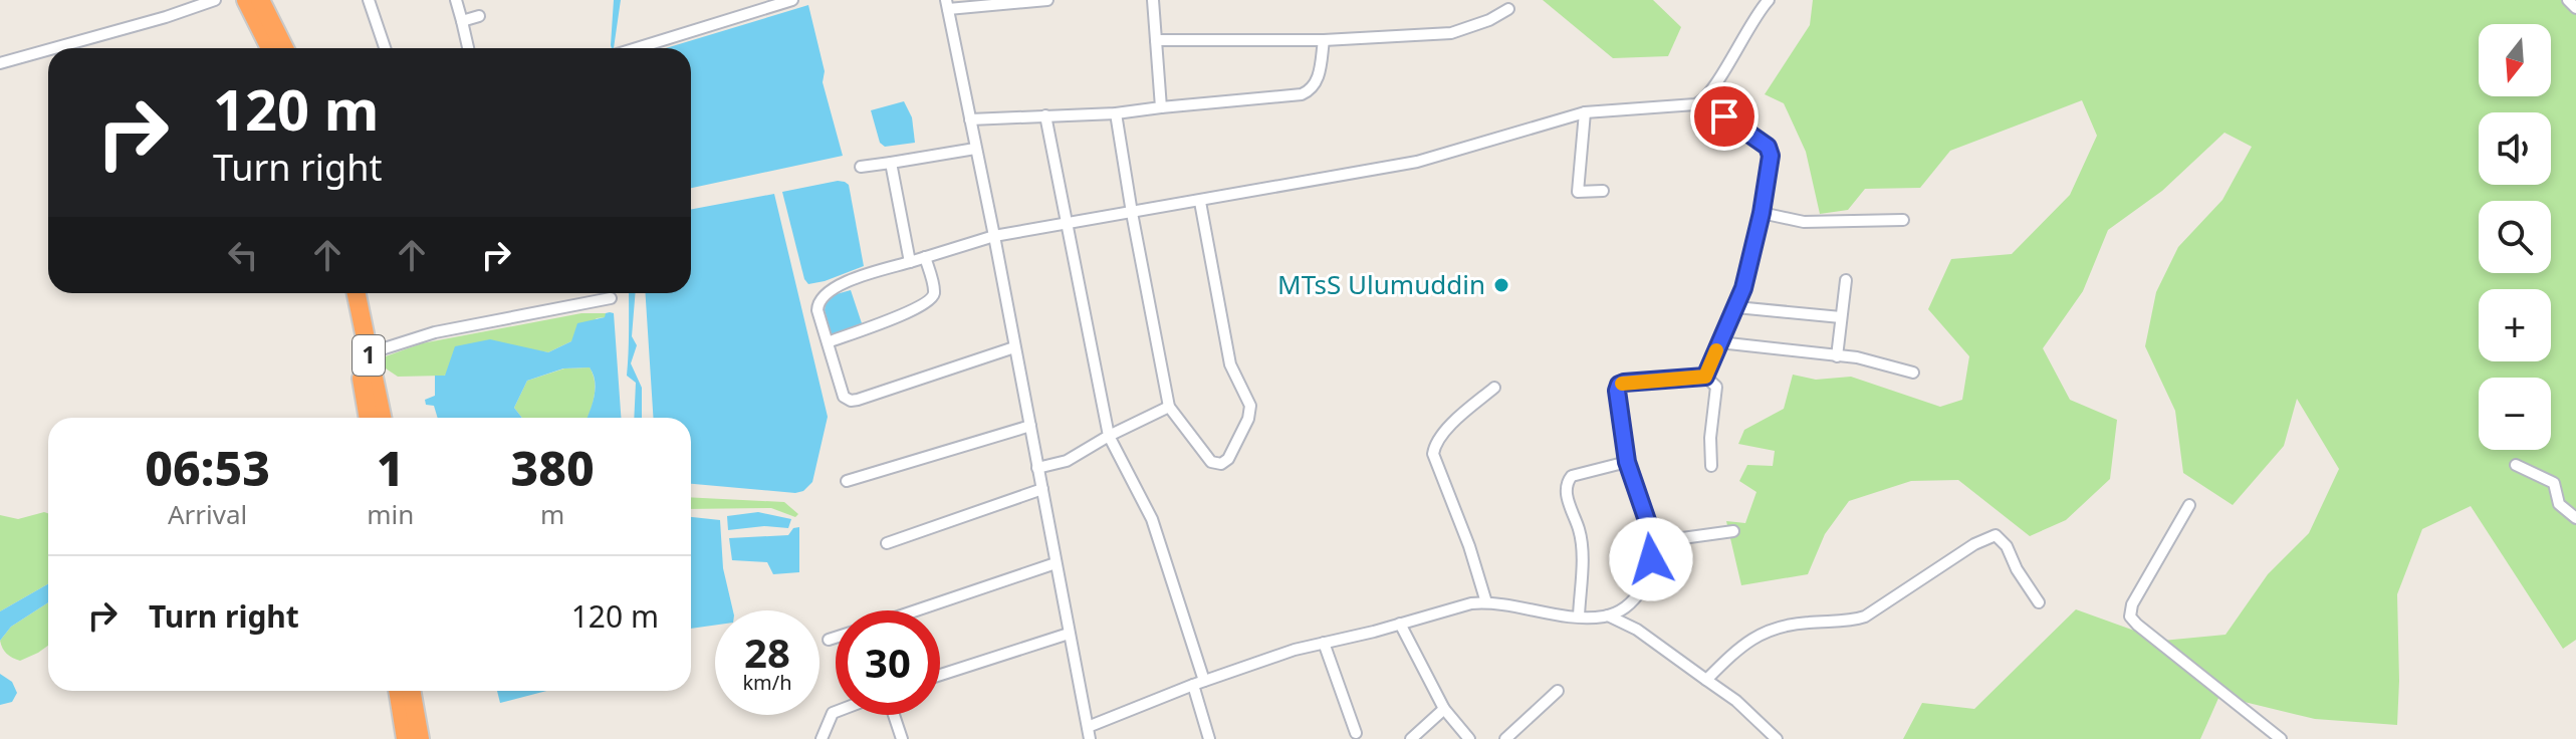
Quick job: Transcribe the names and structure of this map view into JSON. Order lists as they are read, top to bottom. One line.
{"streets":{"highway":["1"]},"places":["MTsS Ulumuddin"],"north":"bottom","page":{"map_buttons":["+","−"],"turn":["120 m","Turn right"],"eta":["06:53","Arrival","1","min","380","m"],"list":[{"name":"Turn right","value":"120 m"}],"speed":"28 km/h","limit":"30"}}
